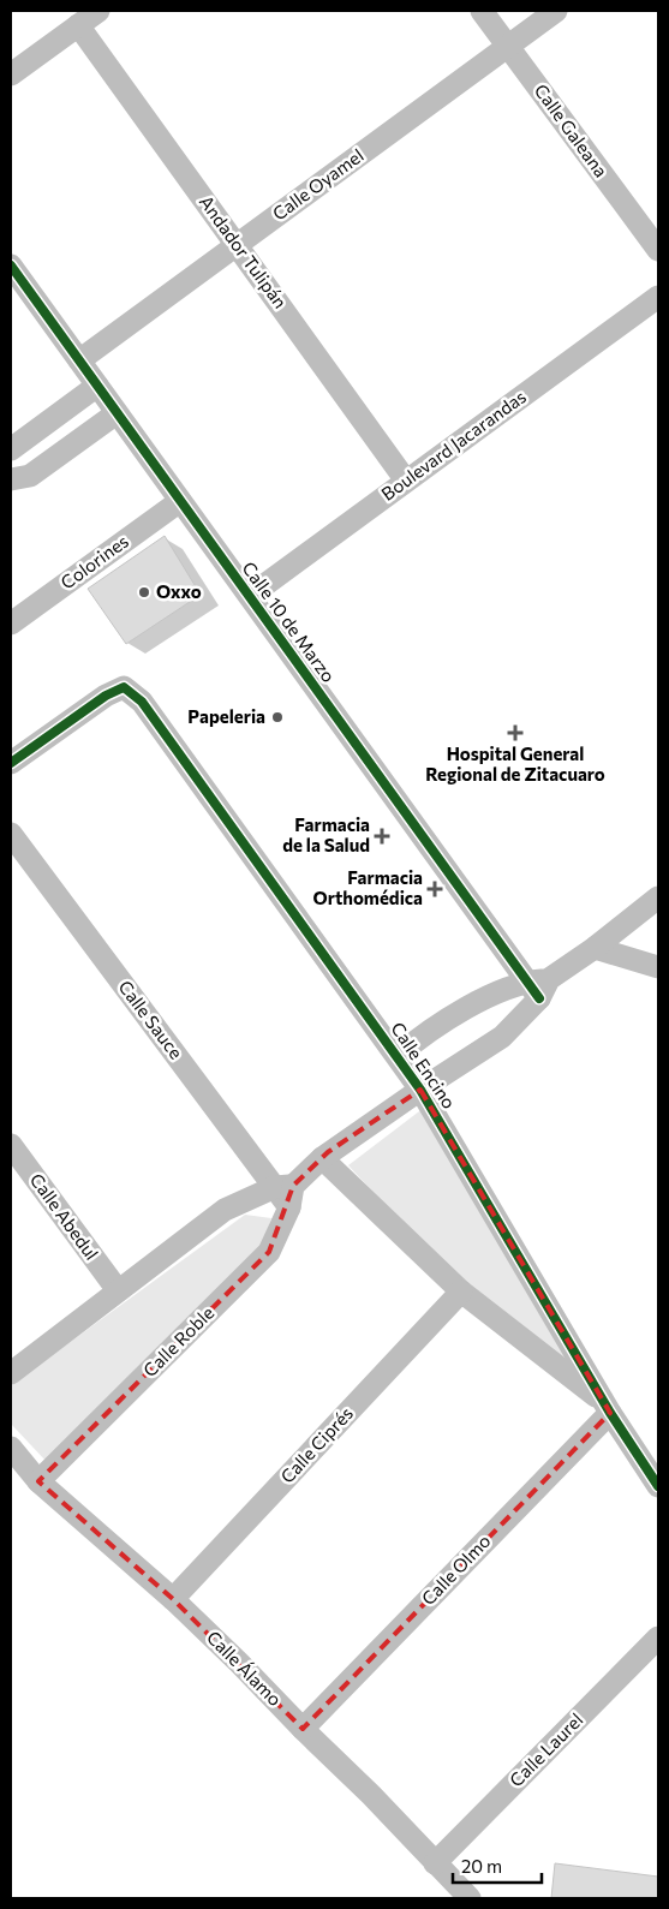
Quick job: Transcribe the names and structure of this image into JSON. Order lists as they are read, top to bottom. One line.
{"streets":{"street":["Calle Galeana","Calle Oyamel","Andador Tulipán","Boulevard Jacarandas","Colorines","Calle 10 de Marzo","Calle Sauce","Calle Encino","Calle Abedul","Calle Roble","Calle Ciprés","Calle Olmo","Calle Álamo","Calle Laurel"]},"crossings":[["Calle Galeana","Calle Oyamel"],["Calle Oyamel","Andador Tulipán"],["Calle Oyamel","Calle 10 de Marzo"],["Andador Tulipán","Boulevard Jacarandas"],["Boulevard Jacarandas","Calle 10 de Marzo"],["Colorines","Calle 10 de Marzo"],["Calle 10 de Marzo","Calle Roble"],["Calle Sauce","Calle Roble"],["Calle Encino","Calle Roble"],["Calle Encino","Calle Ciprés"],["Calle Encino","Calle Olmo"],["Calle Abedul","Calle Roble"],["Calle Roble","Calle Álamo"],["Calle Ciprés","Calle Álamo"],["Calle Olmo","Calle Álamo"],["Calle Álamo","Calle Laurel"]],"places":{"other":["Oxxo","Papeleria"],"health":["Hospital General Regional de Zitacuaro","Farmacia de la Salud","Farmacia Orthomédica"]},"scale_bar":"20 m"}
